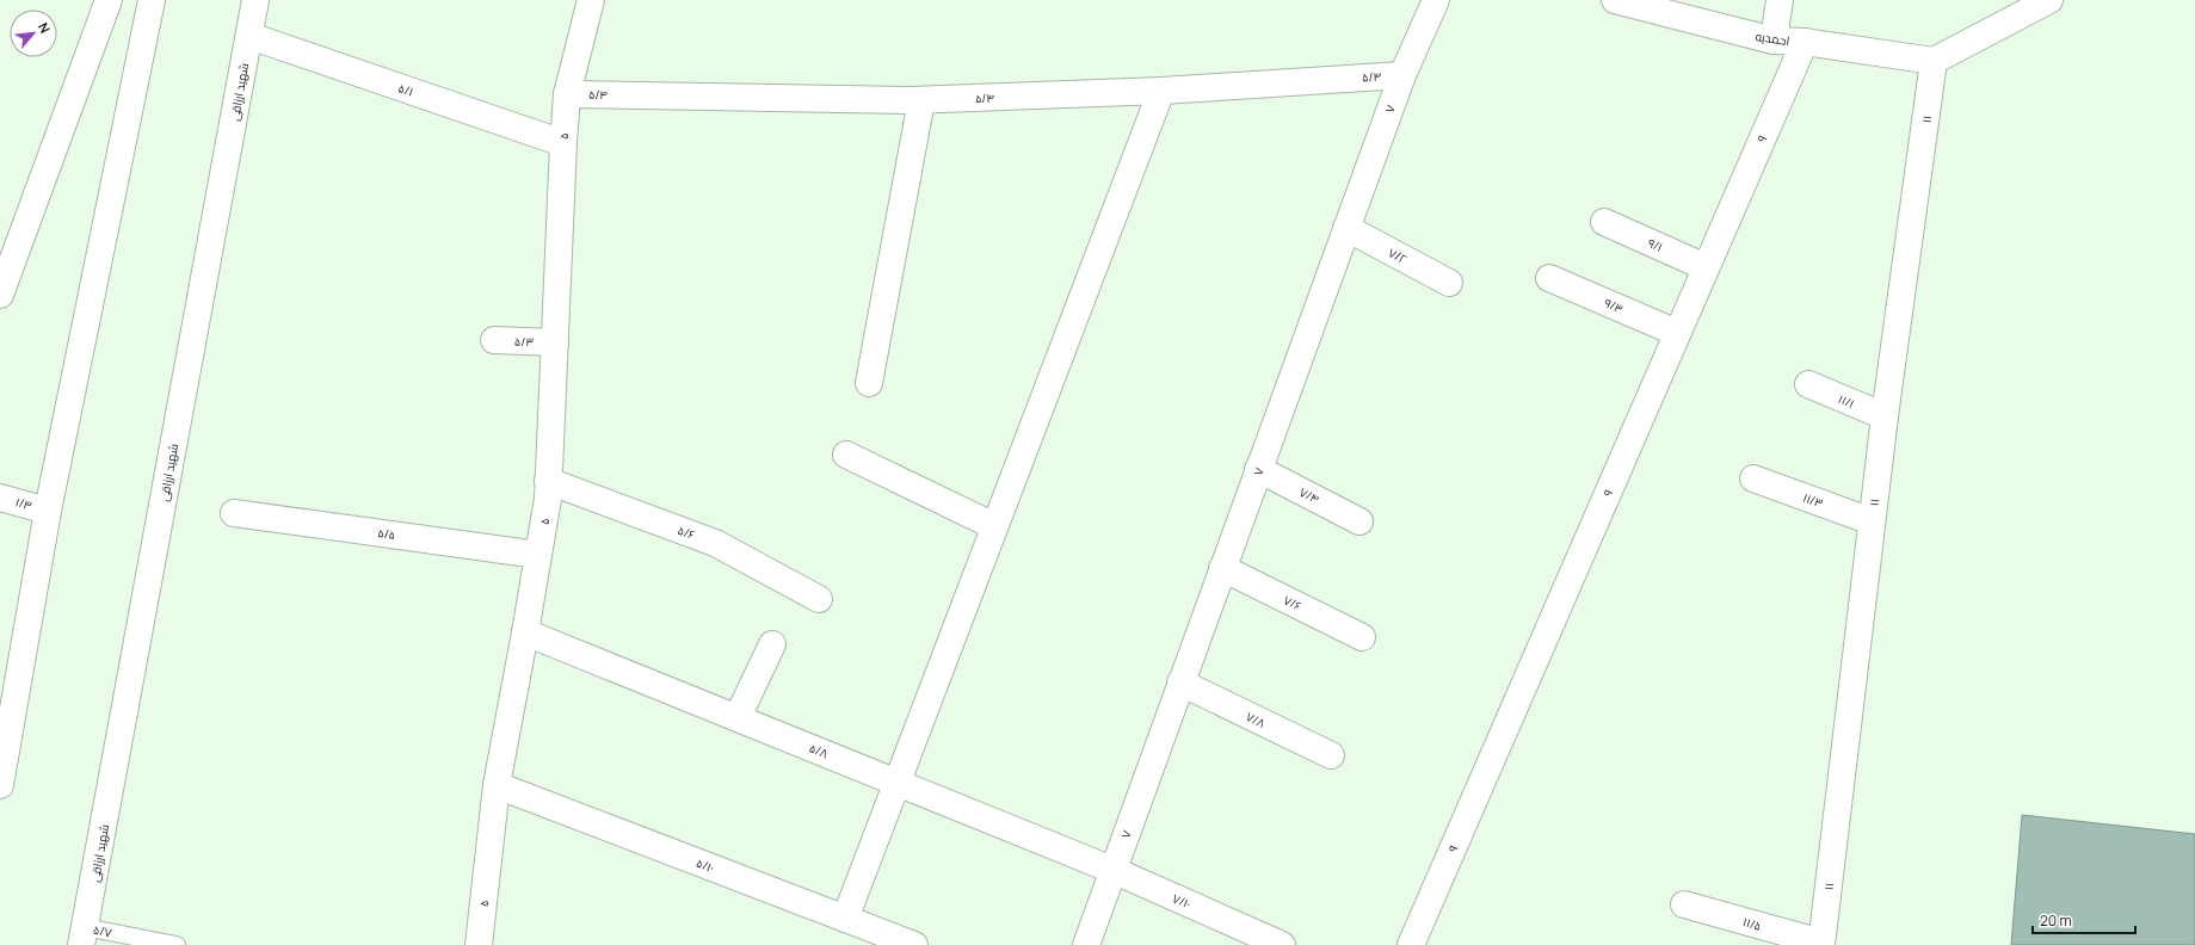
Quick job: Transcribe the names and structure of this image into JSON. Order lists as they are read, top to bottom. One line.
{"streets":{"street":["احمدیه","۵/۴","۵/۱","شهید ارزاقی","۷","۱۱","۵","۹","۹/۱","۷/۲","۹/۳","۵/۳","۱۱/۱","۷/۴","۱۱/۳","۱/۳","۵/۶","۵/۵","۷/۶","۷/۸","۵/۸","۵/۱۰","۷/۱۰","۱۱/۵"],"lane":["۵/۷"]},"crossings":[["احمدیه","۱۱"],["احمدیه","۹"],["۵/۴","۷"],["۵/۴","۵"],["۵/۱","شهید ارزاقی"],["۵/۱","۵"],["شهید ارزاقی","۵/۷"],["۷","۷/۲"],["۷","۷/۴"],["۷","۷/۶"],["۷","۷/۸"],["۷","۵/۸"],["۷","۷/۱۰"],["۱۱","۱۱/۱"],["۱۱","۱۱/۳"],["۱۱","۱۱/۵"],["۵","۵/۳"],["۵","۵/۶"],["۵","۵/۵"],["۵","۵/۸"],["۵","۵/۱۰"],["۹","۹/۱"],["۹","۹/۳"],["۵/۸","۷/۱۰"]],"scale_bar":"20 m","north":"top right"}
